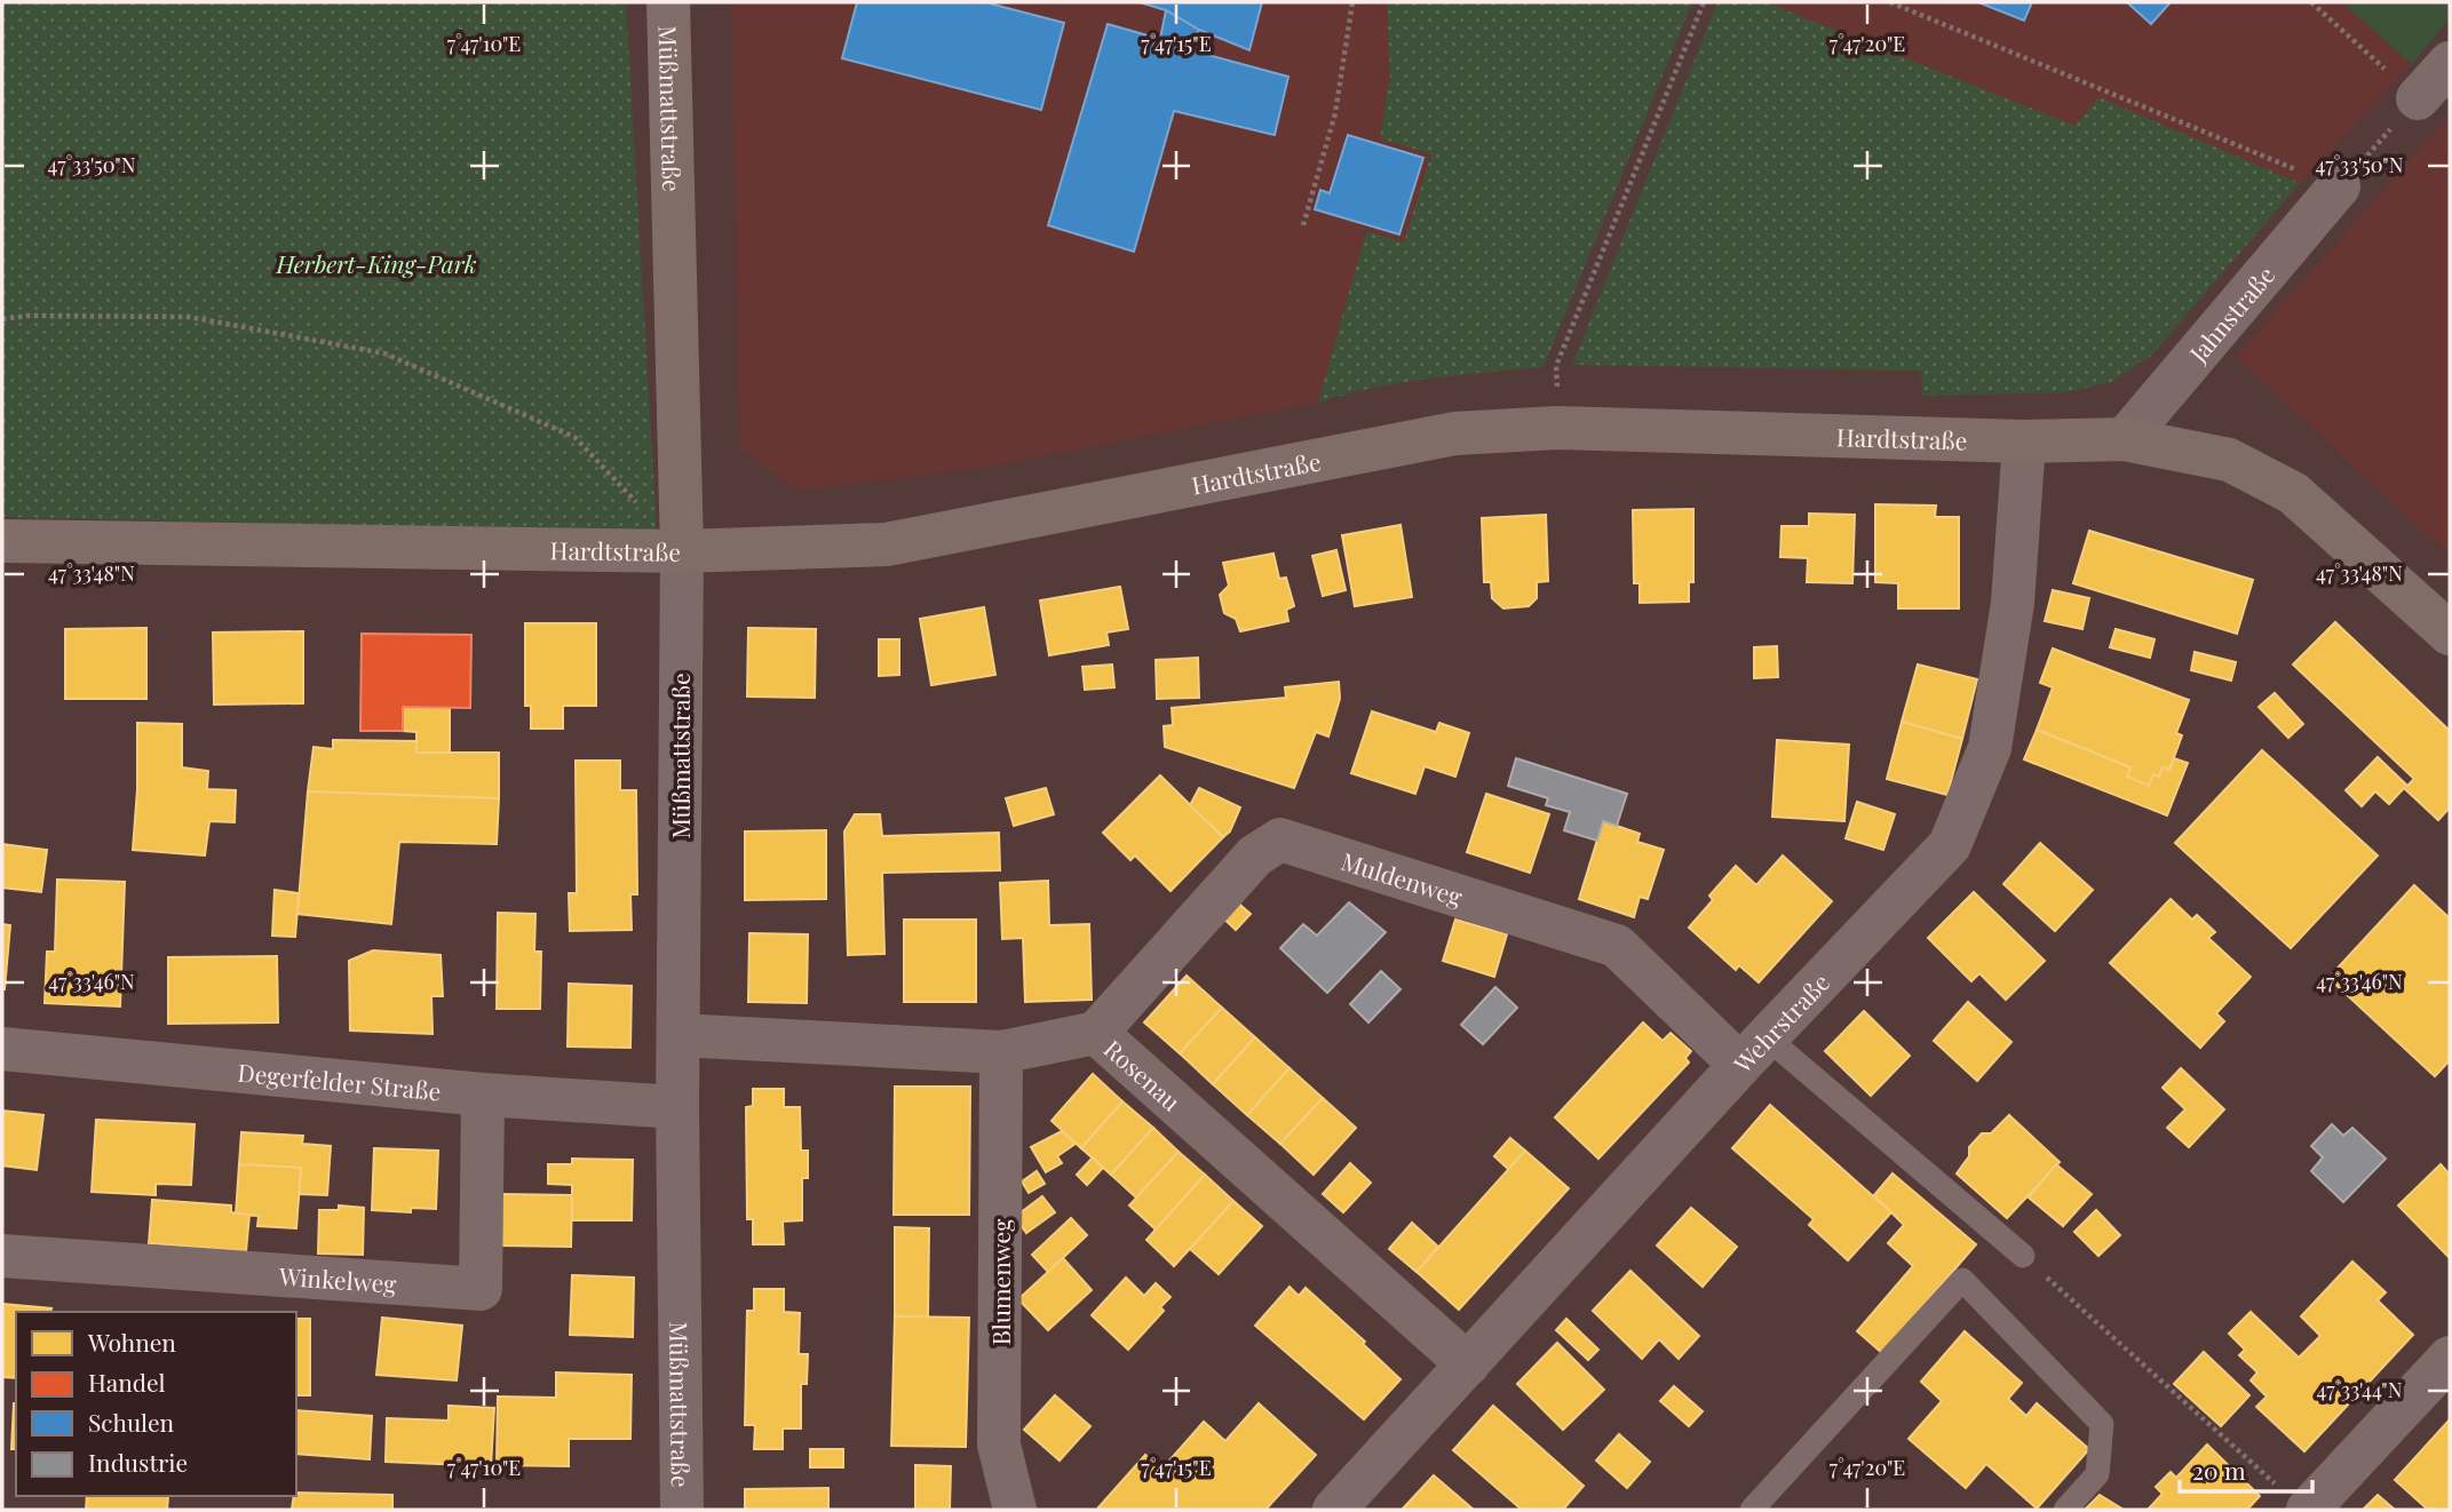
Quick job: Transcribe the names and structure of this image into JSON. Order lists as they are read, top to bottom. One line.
{"streets":{"street":["Müßmattstraße","Jahnstraße","Hardtstraße","Muldenweg","Wehrstraße","Rosenau","Degerfelder Straße","Winkelweg","Blumenweg"]},"crossings":[["Müßmattstraße","Hardtstraße"],["Müßmattstraße","Rosenau"],["Müßmattstraße","Degerfelder Straße"],["Jahnstraße","Hardtstraße"],["Hardtstraße","Wehrstraße"],["Muldenweg","Wehrstraße"],["Muldenweg","Rosenau"],["Wehrstraße","Rosenau"],["Rosenau","Blumenweg"],["Degerfelder Straße","Winkelweg"]],"parks":["Herbert-King-Park"],"legend":["Wohnen","Handel","Schulen","Industrie"],"scale_bar":"20 m","coordinates":["7°47'10\"E","7°47'15\"E","7°47'20\"E","47°33'50\"N","47°33'48\"N","47°33'46\"N","47°33'44\"N"]}
